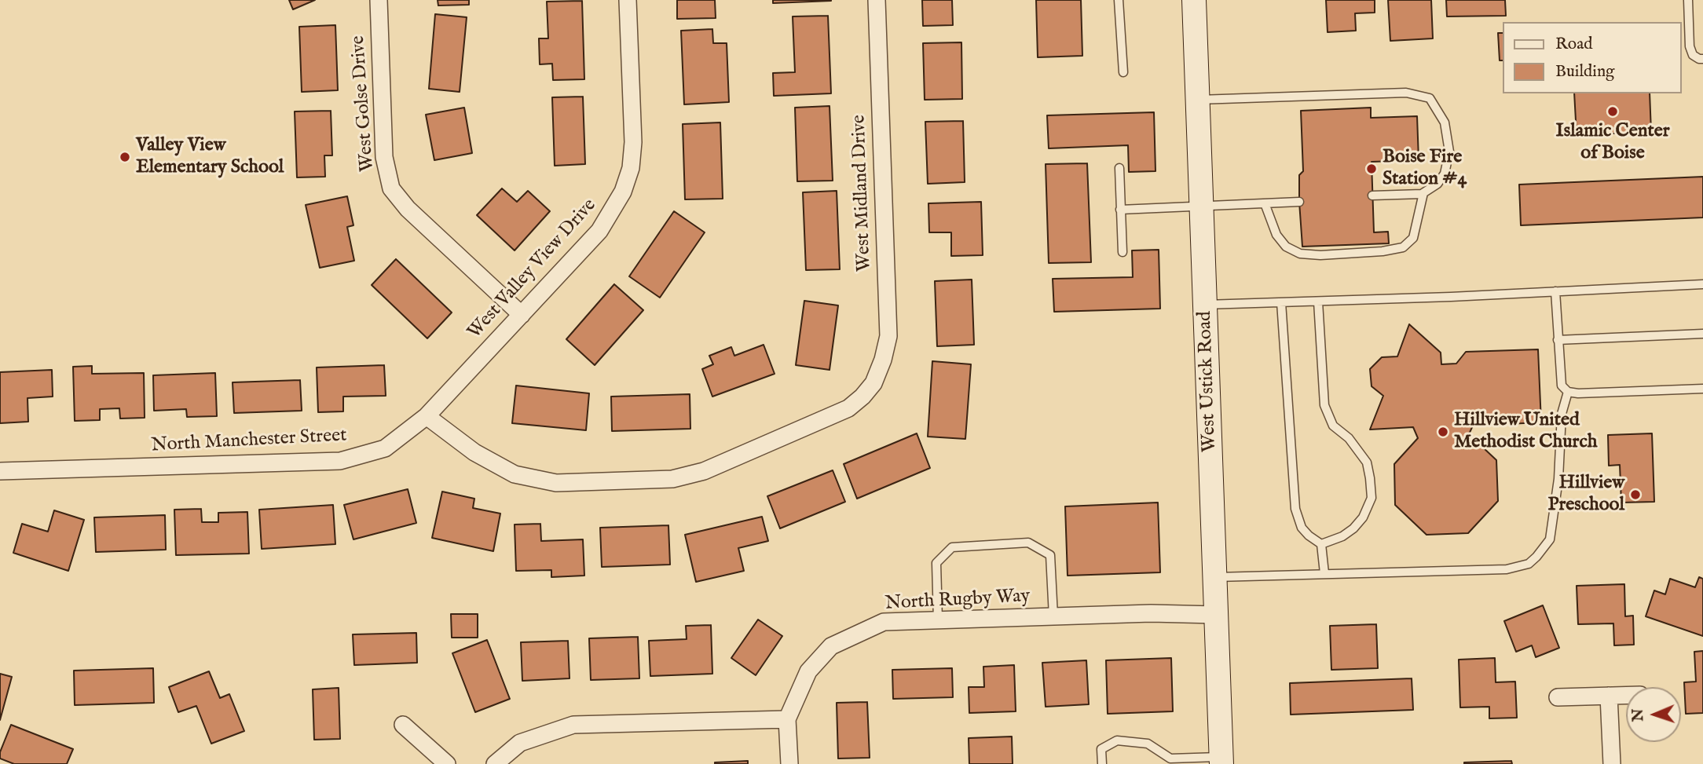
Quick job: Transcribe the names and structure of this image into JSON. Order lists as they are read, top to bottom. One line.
{"streets":{"main road":["West Ustick Road"],"street":["West Golse Drive","West Midland Drive","West Valley View Drive","North Manchester Street","North Rugby Way"]},"crossings":[["West Golse Drive","West Valley View Drive"],["West Midland Drive","West Valley View Drive"],["West Midland Drive","North Manchester Street"],["West Valley View Drive","North Manchester Street"],["West Ustick Road","North Rugby Way"]],"places":["Islamic Center of Boise","Valley View Elementary School","Boise Fire Station #4","Hillview United Methodist Church","Hillview Preschool"],"legend":["Road","Building"],"north":"left"}
